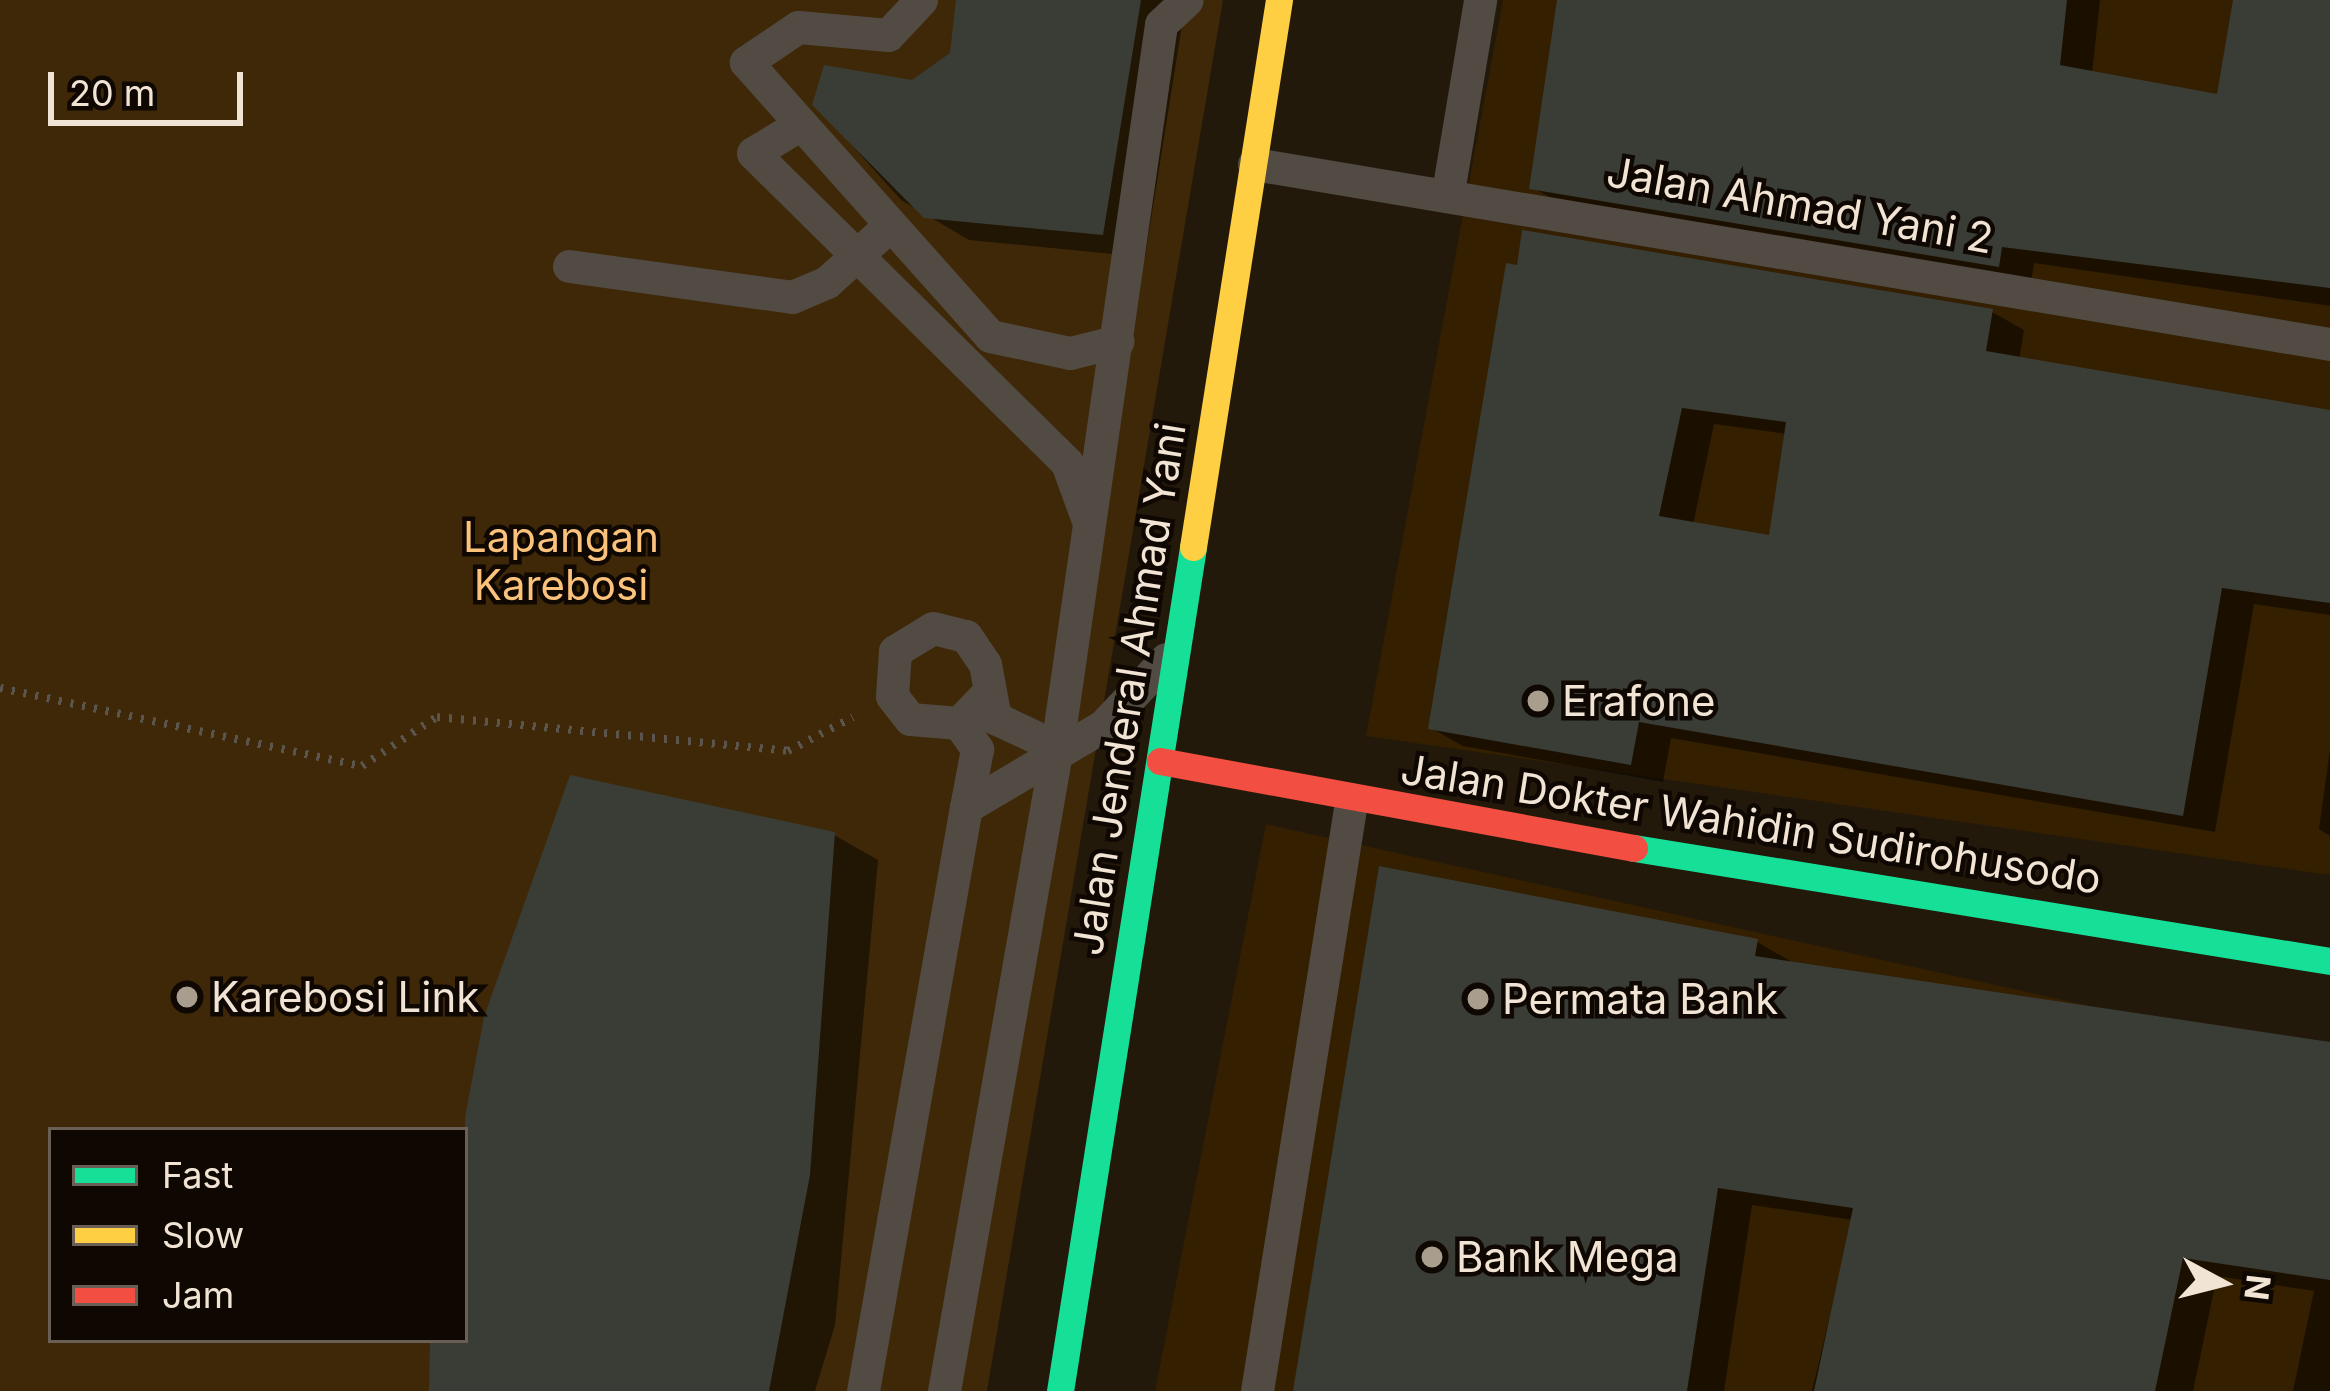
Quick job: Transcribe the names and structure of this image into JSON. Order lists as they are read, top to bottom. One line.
{"streets":{"main road":["Jalan Jenderal Ahmad Yani","Jalan Dokter Wahidin Sudirohusodo"],"lane":["Jalan Ahmad Yani 2"]},"crossings":[["Jalan Ahmad Yani 2","Jalan Jenderal Ahmad Yani"],["Jalan Jenderal Ahmad Yani","Jalan Dokter Wahidin Sudirohusodo"]],"parks":["Lapangan Karebosi"],"places":["Erafone","Karebosi Link","Permata Bank","Bank Mega"],"legend":["Fast","Slow","Jam"],"scale_bar":"20 m","north":"right"}
